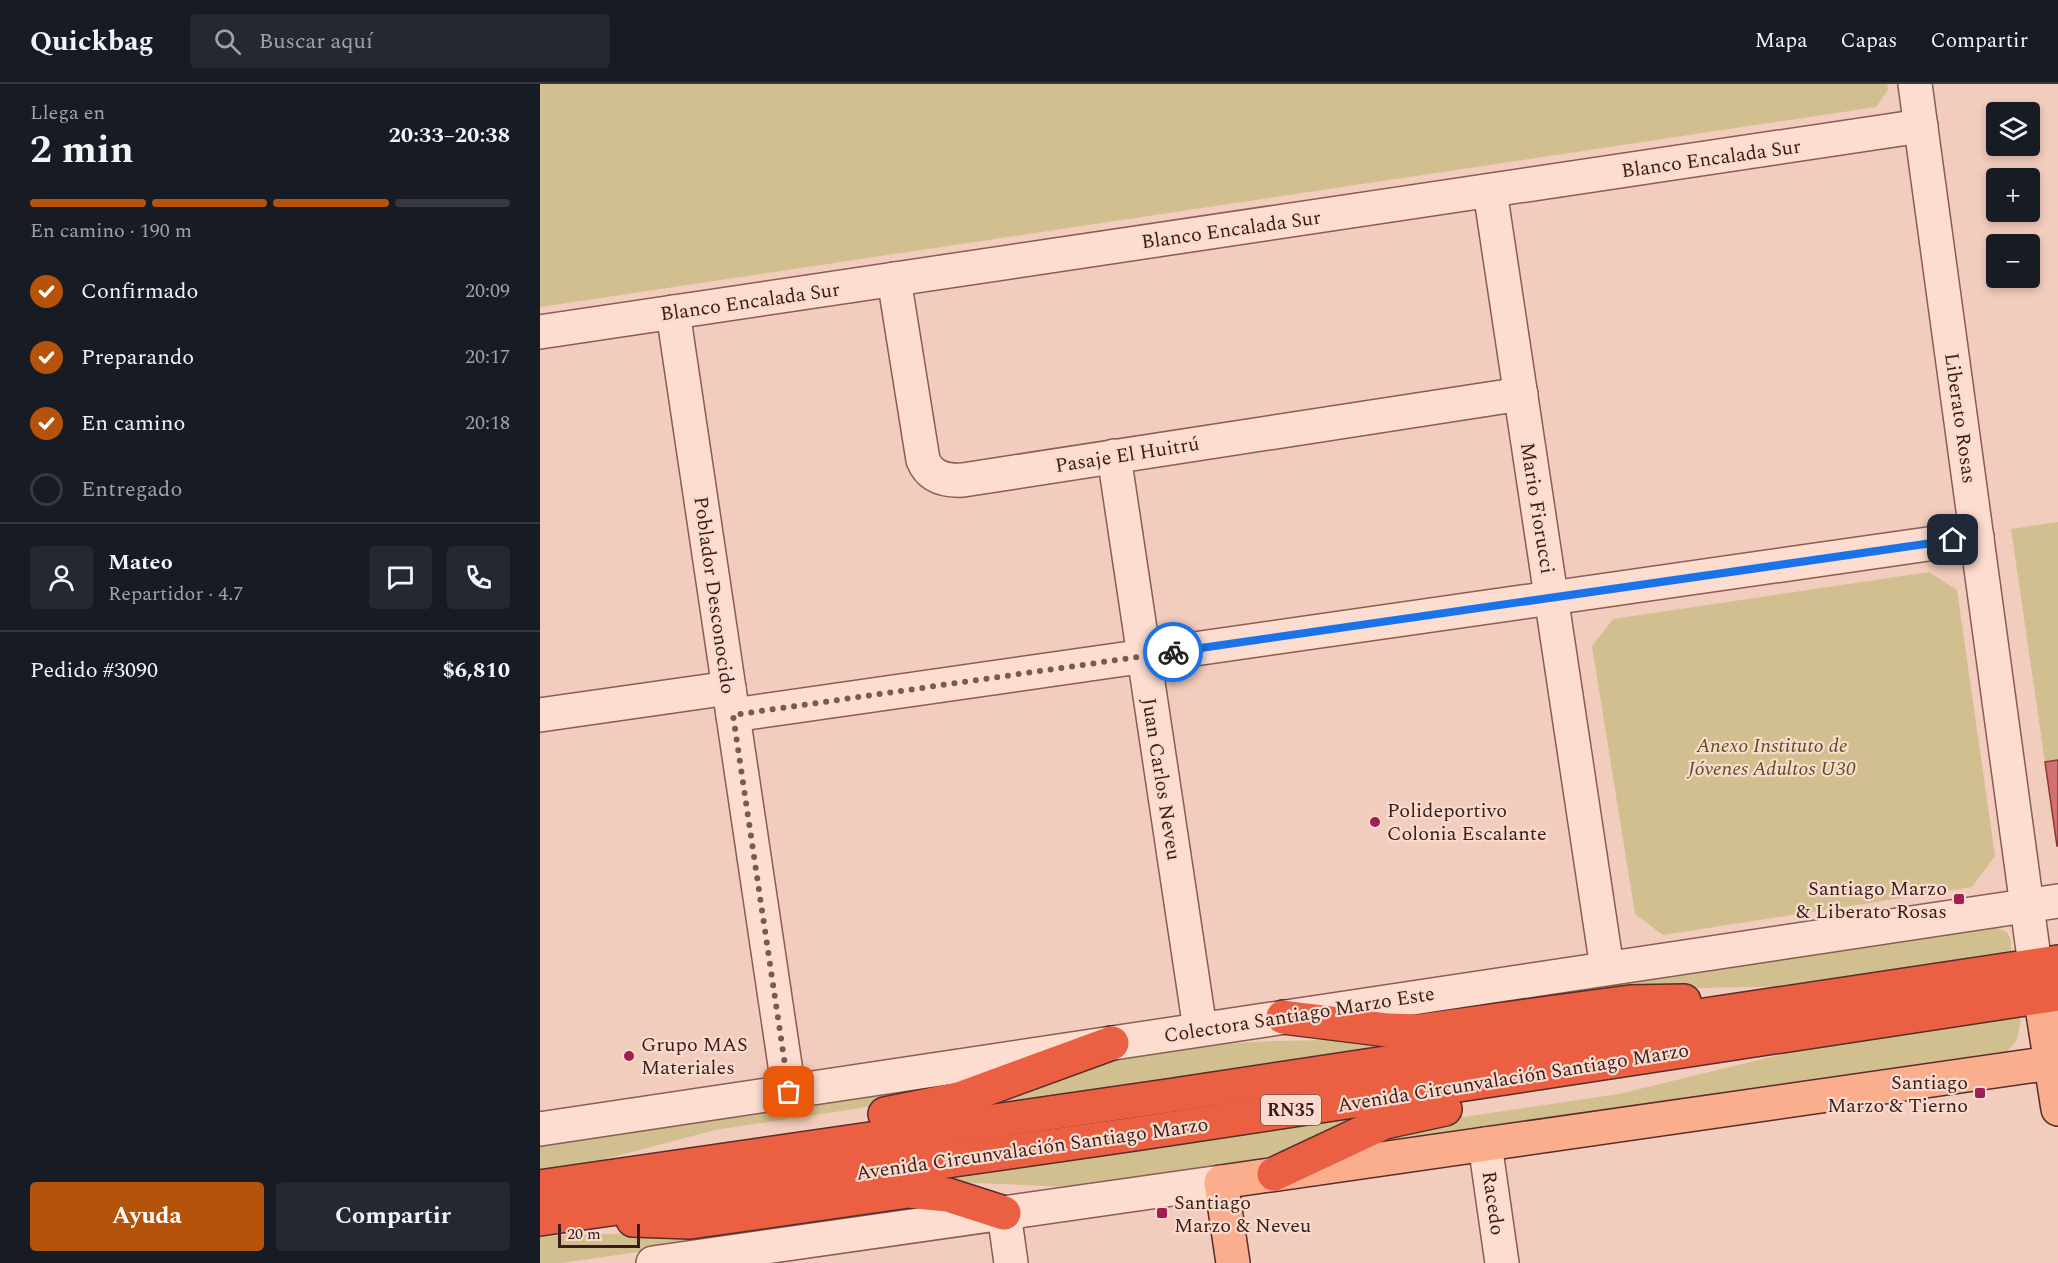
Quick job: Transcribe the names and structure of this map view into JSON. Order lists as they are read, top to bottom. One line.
{"streets":{"highway":["Avenida Circunvalación Santiago Marzo","RN35"],"street":["Blanco Encalada Sur","Liberato Rosas","Pasaje El Huitrú","Mario Fiorucci","Poblador Desconocido","Juan Carlos Neveu","Colectora Santiago Marzo Este","Racedo"]},"crossings":[["Blanco Encalada Sur","Liberato Rosas"],["Blanco Encalada Sur","Pasaje El Huitrú"],["Blanco Encalada Sur","Mario Fiorucci"],["Blanco Encalada Sur","Poblador Desconocido"],["Liberato Rosas","Colectora Santiago Marzo Este"],["Liberato Rosas","Avenida Circunvalación Santiago Marzo"],["Pasaje El Huitrú","Mario Fiorucci"],["Pasaje El Huitrú","Juan Carlos Neveu"],["Mario Fiorucci","Colectora Santiago Marzo Este"],["Poblador Desconocido","Colectora Santiago Marzo Este"],["Juan Carlos Neveu","Colectora Santiago Marzo Este"]],"parks":["Anexo Instituto de Jóvenes Adultos U30"],"places":{"other":["Polideportivo Colonia Escalante","Grupo MAS Materiales"],"transit":["Santiago Marzo & Liberato Rosas","Santiago Marzo & Tierno","Santiago Marzo & Neveu"]},"scale_bar":"20 m","page":{"header":"Quickbag","search":"Buscar aquí","nav":["Mapa","Capas","Compartir"],"heading":["2 min","Llega en","20:33–20:38"],"panel":["Mateo","Repartidor · 4.7","Pedido #3090","$6,810"],"map_buttons":["+","−"],"bar":"En camino · 190 m","list":[["Confirmado","20:09"],["Preparando","20:17"],["En camino","20:18"],"Entregado"],"buttons":["Ayuda","Compartir"],"scale":"20 m"}}
